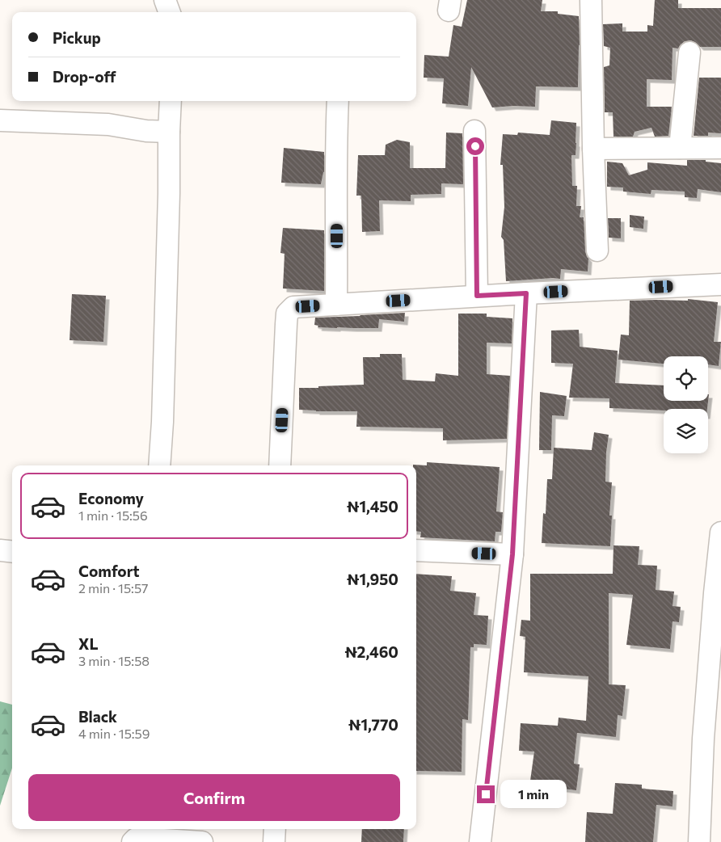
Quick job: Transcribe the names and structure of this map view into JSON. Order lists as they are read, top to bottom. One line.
{"page":{"banner":["Pickup","Drop-off"],"list":[{"name":"Economy","note":"1 min · 15:56","value":"₦1,450"},{"name":"Comfort","note":"2 min · 15:57","value":"₦1,950"},{"name":"XL","note":"3 min · 15:58","value":"₦2,460"},{"name":"Black","note":"4 min · 15:59","value":"₦1,770"}],"buttons":"Confirm","bubble":"1 min"}}
